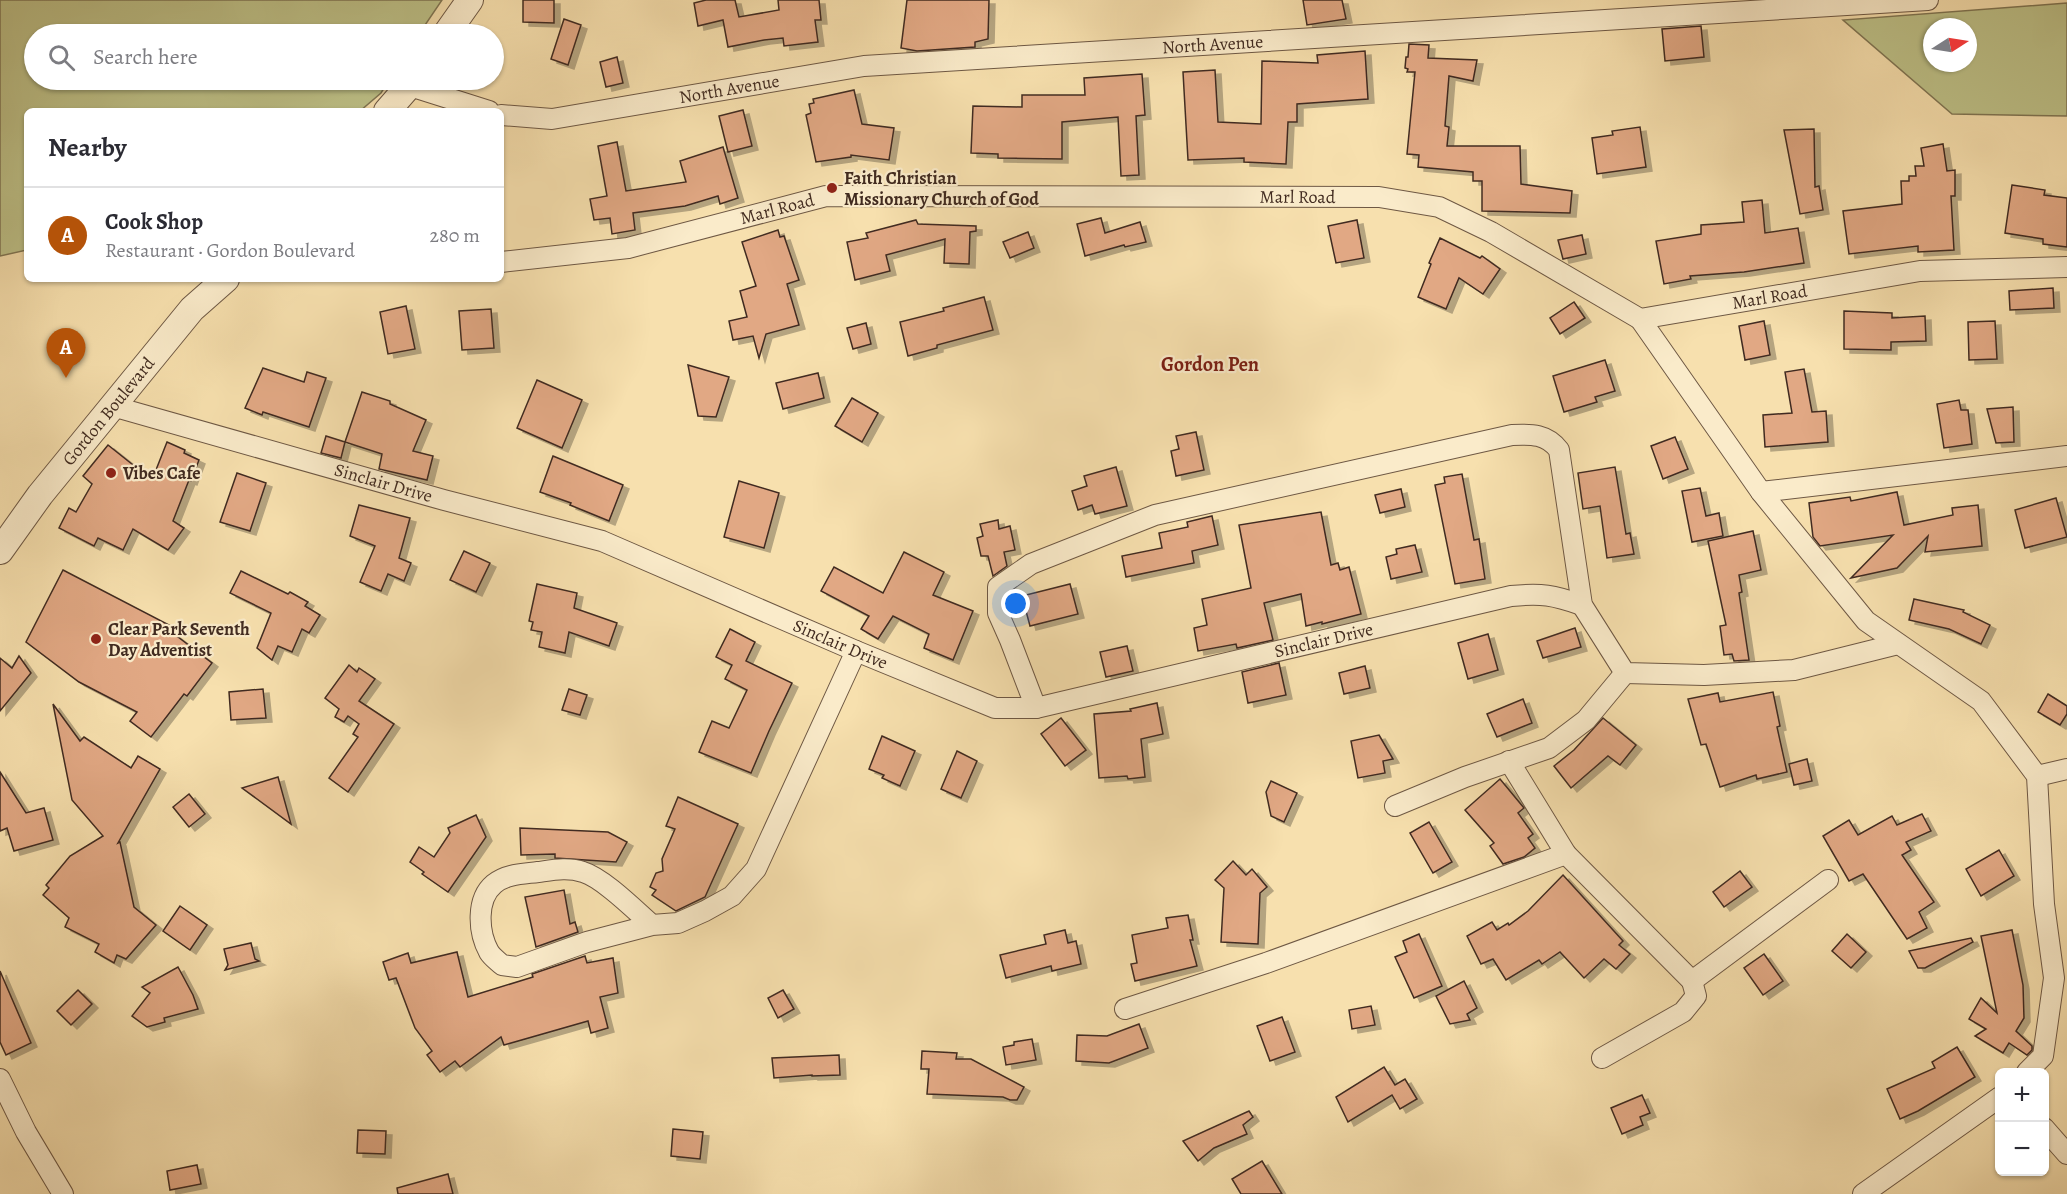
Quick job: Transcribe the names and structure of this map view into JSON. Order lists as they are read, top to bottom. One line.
{"streets":{"street":["North Avenue","Marl Road","Gordon Boulevard","Sinclair Drive"]},"crossings":[["Gordon Boulevard","Sinclair Drive"]],"districts":["Gordon Pen"],"places":["Faith Christian Missionary Church of God","Vibes Cafe","Clear Park Seventh Day Adventist"],"north":"right","page":{"search":"Search here","heading":"Nearby","list":[{"mark":"A","name":"Cook Shop","note":"Restaurant · Gordon Boulevard","value":"280 m"}],"pins":"A","map_buttons":["+","−"]}}
